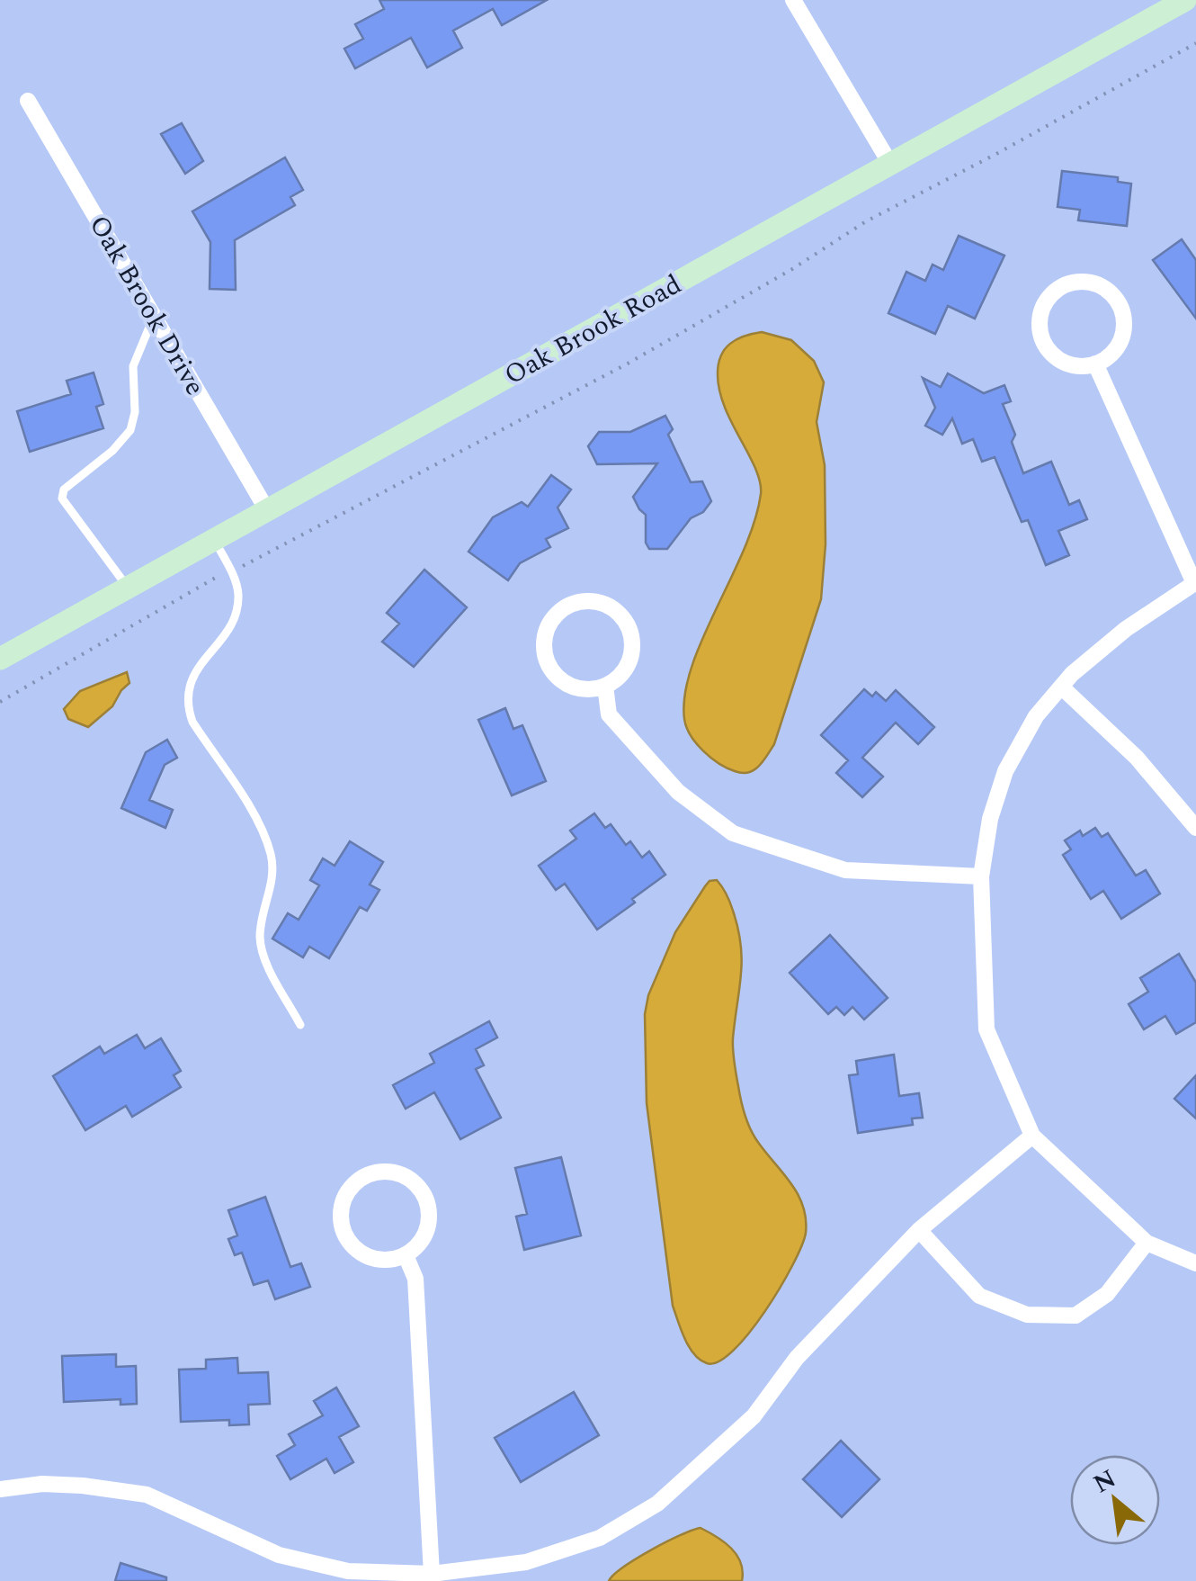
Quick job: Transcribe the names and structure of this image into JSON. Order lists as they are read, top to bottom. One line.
{"streets":{"main road":["Oak Brook Road"],"street":["Oak Brook Drive"]},"crossings":[["Oak Brook Drive","Oak Brook Road"]],"north":"top left"}
